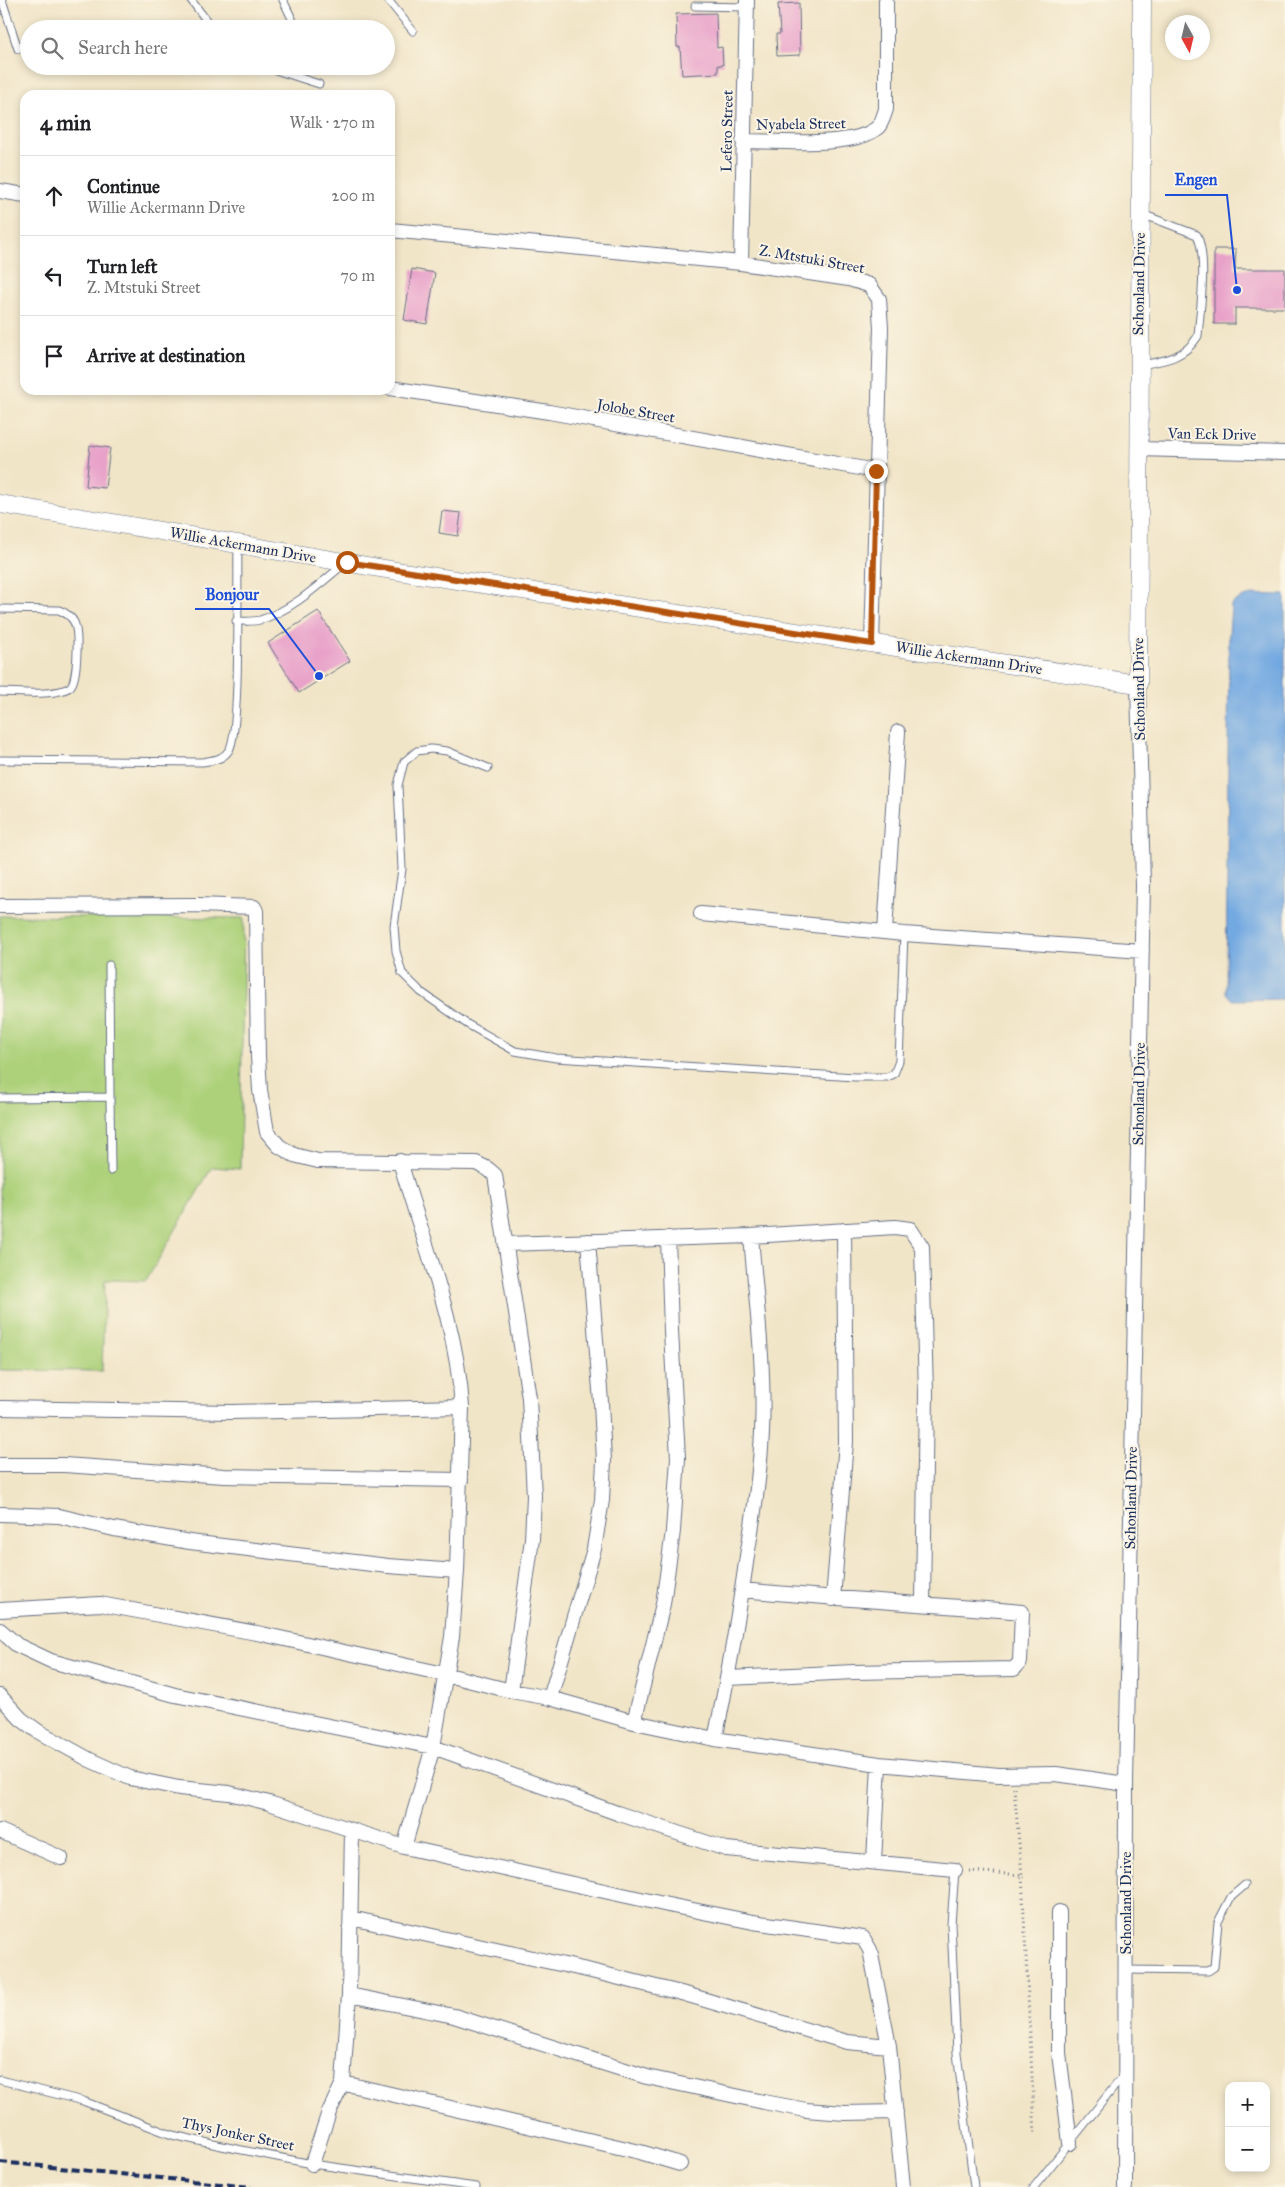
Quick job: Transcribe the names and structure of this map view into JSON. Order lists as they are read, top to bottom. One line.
{"streets":{"street":["Nyabela Street","Lefero Street","Z. Mtstuki Street","Schonland Drive","Jolobe Street","Van Eck Drive","Willie Ackermann Drive"],"lane":["Thys Jonker Street"]},"crossings":[["Nyabela Street","Lefero Street"],["Lefero Street","Z. Mtstuki Street"],["Z. Mtstuki Street","Jolobe Street"],["Z. Mtstuki Street","Willie Ackermann Drive"],["Schonland Drive","Van Eck Drive"],["Schonland Drive","Willie Ackermann Drive"]],"places":["Engen","Bonjour"],"north":"bottom","page":{"search":"Search here","heading":["4 min","Walk · 270 m"],"list":[["Continue","Willie Ackermann Drive","200 m"],["Turn left","Z. Mtstuki Street","70 m"],"Arrive at destination"],"map_buttons":["+","−"]}}
